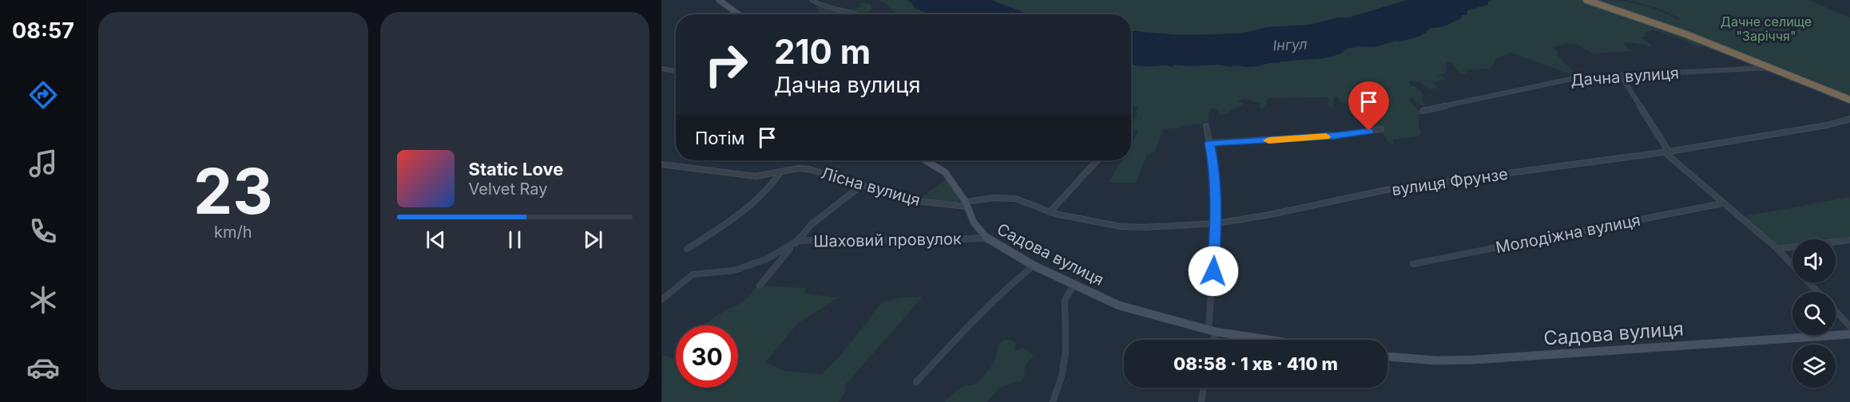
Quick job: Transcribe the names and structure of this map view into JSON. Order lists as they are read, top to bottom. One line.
{"streets":{"street":["Дачна вулиця","вулиця Фрунзе","Лісна вулиця","Молодіжна вулиця","Шаховий провулок","Садова вулиця"]},"crossings":[["вулиця Фрунзе","Лісна вулиця"],["вулиця Фрунзе","Садова вулиця"],["Лісна вулиця","Садова вулиця"],["Шаховий провулок","Садова вулиця"]],"water":["Інгул"],"parks":["Дачне селище \"Заріччя\""],"page":{"tabs":"08:57","tile":["23","km/h"],"turn":["210 m","Дачна вулиця"],"then":"Потім","song":["Static Love","Velvet Ray"],"limit":"30","trip":"08:58 · 1 хв · 410 m"}}
